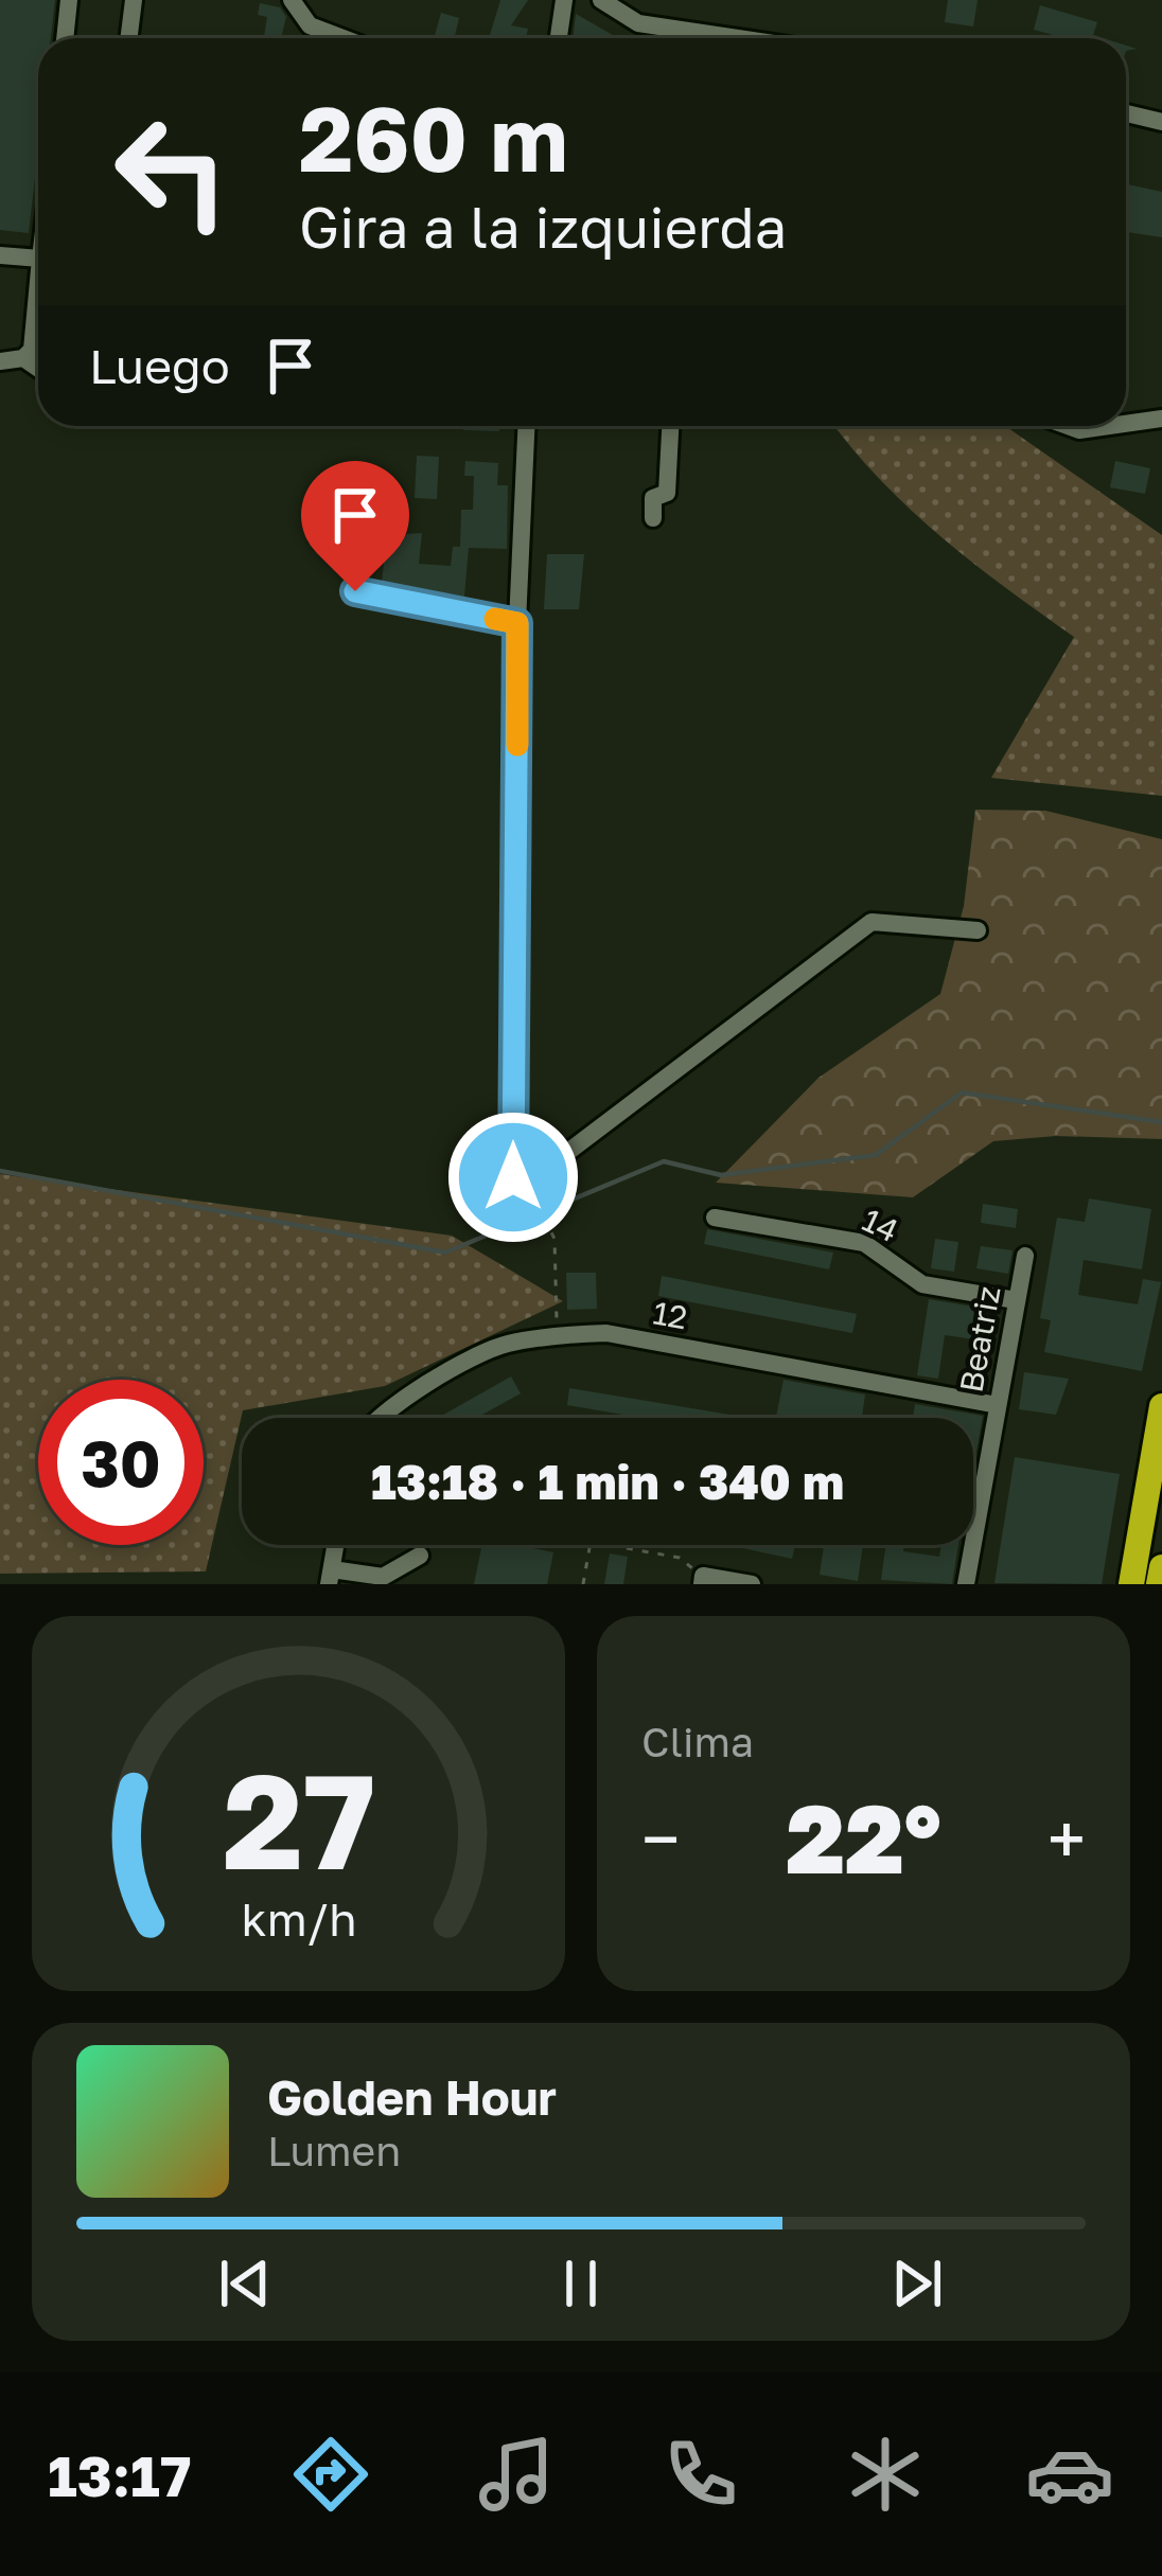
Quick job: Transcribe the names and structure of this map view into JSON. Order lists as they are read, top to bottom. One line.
{"streets":{"street":["14","12","Beatriz"]},"crossings":[["14","Beatriz"],["12","Beatriz"]],"page":{"turn":["260 m","Gira a la izquierda"],"then":"Luego","limit":"30","trip":"13:18 · 1 min · 340 m","tile":"Clima","heat":["−","22°","+"],"song":["Golden Hour","Lumen"],"tabs":"13:17","gauge":["27","km/h"]}}
